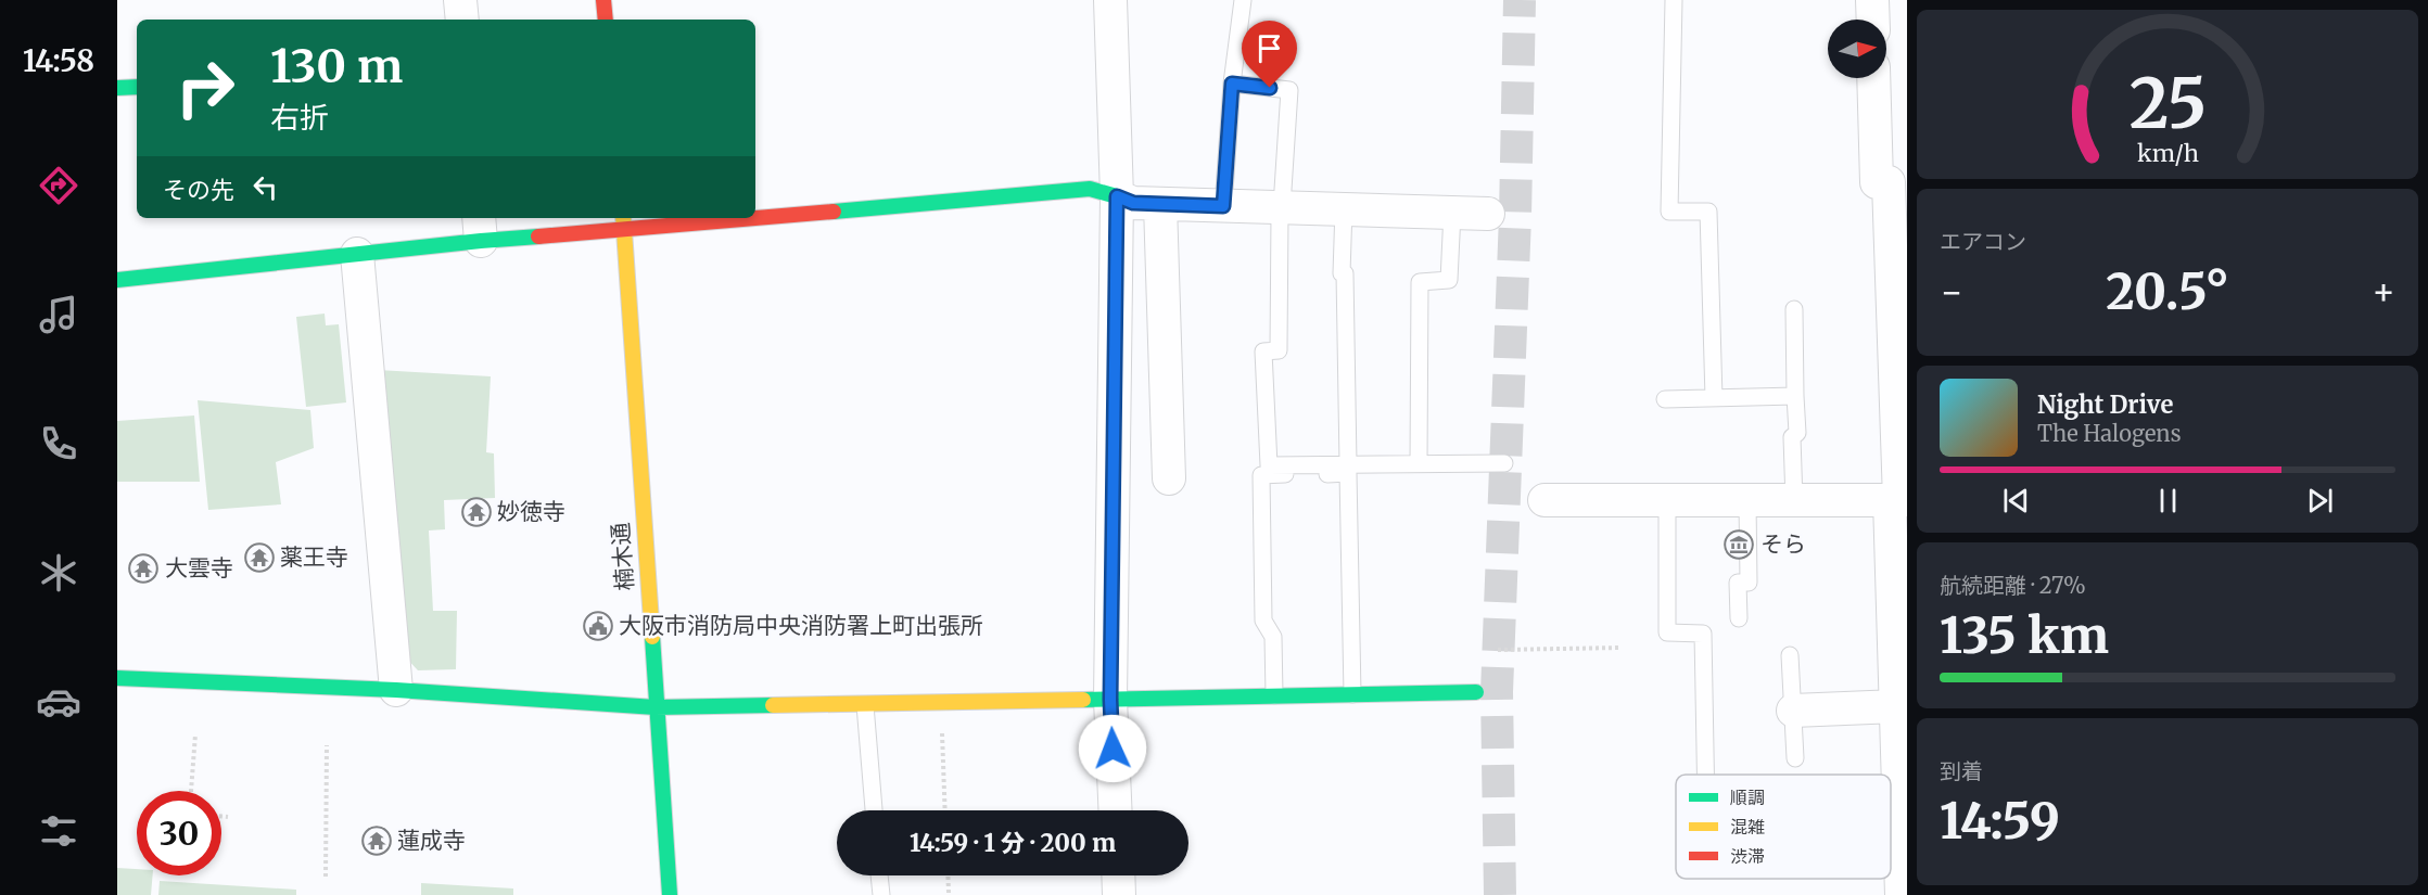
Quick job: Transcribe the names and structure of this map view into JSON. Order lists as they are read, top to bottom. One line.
{"streets":{"street":["楠木通"]},"places":{"temple":["妙徳寺","薬王寺","大雲寺","蓮成寺"],"museum":["そら"],"public building":["大阪市消防局中央消防署上町出張所"]},"legend":["順調","混雑","渋滞"],"north":"right","page":{"tabs":"14:58","turn":["130 m","右折"],"then":"その先","tile":["エアコン",["航続距離 · 27%","135 km"],["到着","14:59"]],"heat":["−","20.5°","+"],"song":["Night Drive","The Halogens"],"limit":"30","trip":"14:59 · 1 分 · 200 m","gauge":["25","km/h"]}}
